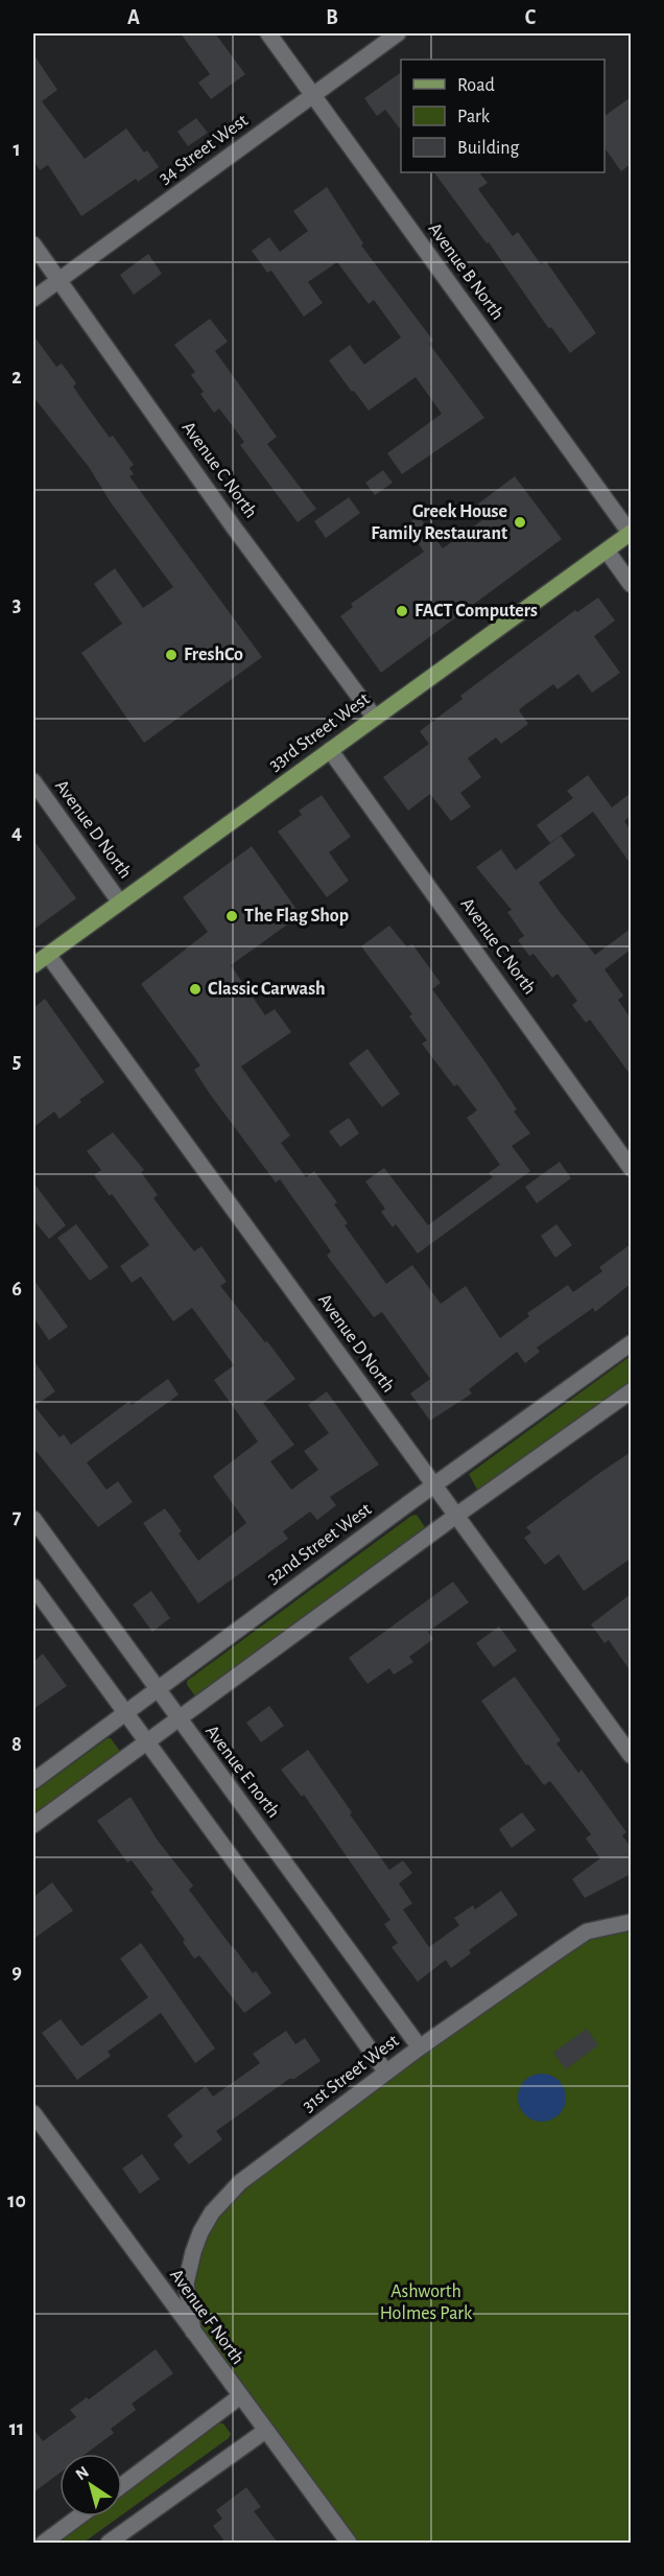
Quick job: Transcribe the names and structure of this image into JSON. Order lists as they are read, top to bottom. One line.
{"streets":{"main road":["33rd Street West"],"street":["34 Street West","Avenue B North","Avenue C North","Avenue D North","32nd Street West","Avenue E north","31st Street West","Avenue F North"]},"crossings":[["34 Street West","Avenue B North"],["34 Street West","Avenue C North"],["Avenue B North","33rd Street West"],["Avenue C North","33rd Street West"],["33rd Street West","Avenue D North"],["Avenue D North","32nd Street West"],["32nd Street West","Avenue E north"],["Avenue E north","31st Street West"],["31st Street West","Avenue F North"]],"parks":["Ashworth Holmes Park"],"places":["Greek House Family Restaurant","FACT Computers","FreshCo","The Flag Shop","Classic Carwash"],"legend":["Road","Park","Building"],"north":"top left","grid":{"columns":["A","B","C"],"rows":["1","2","3","4","5","6","7","8","9","10","11"]}}
